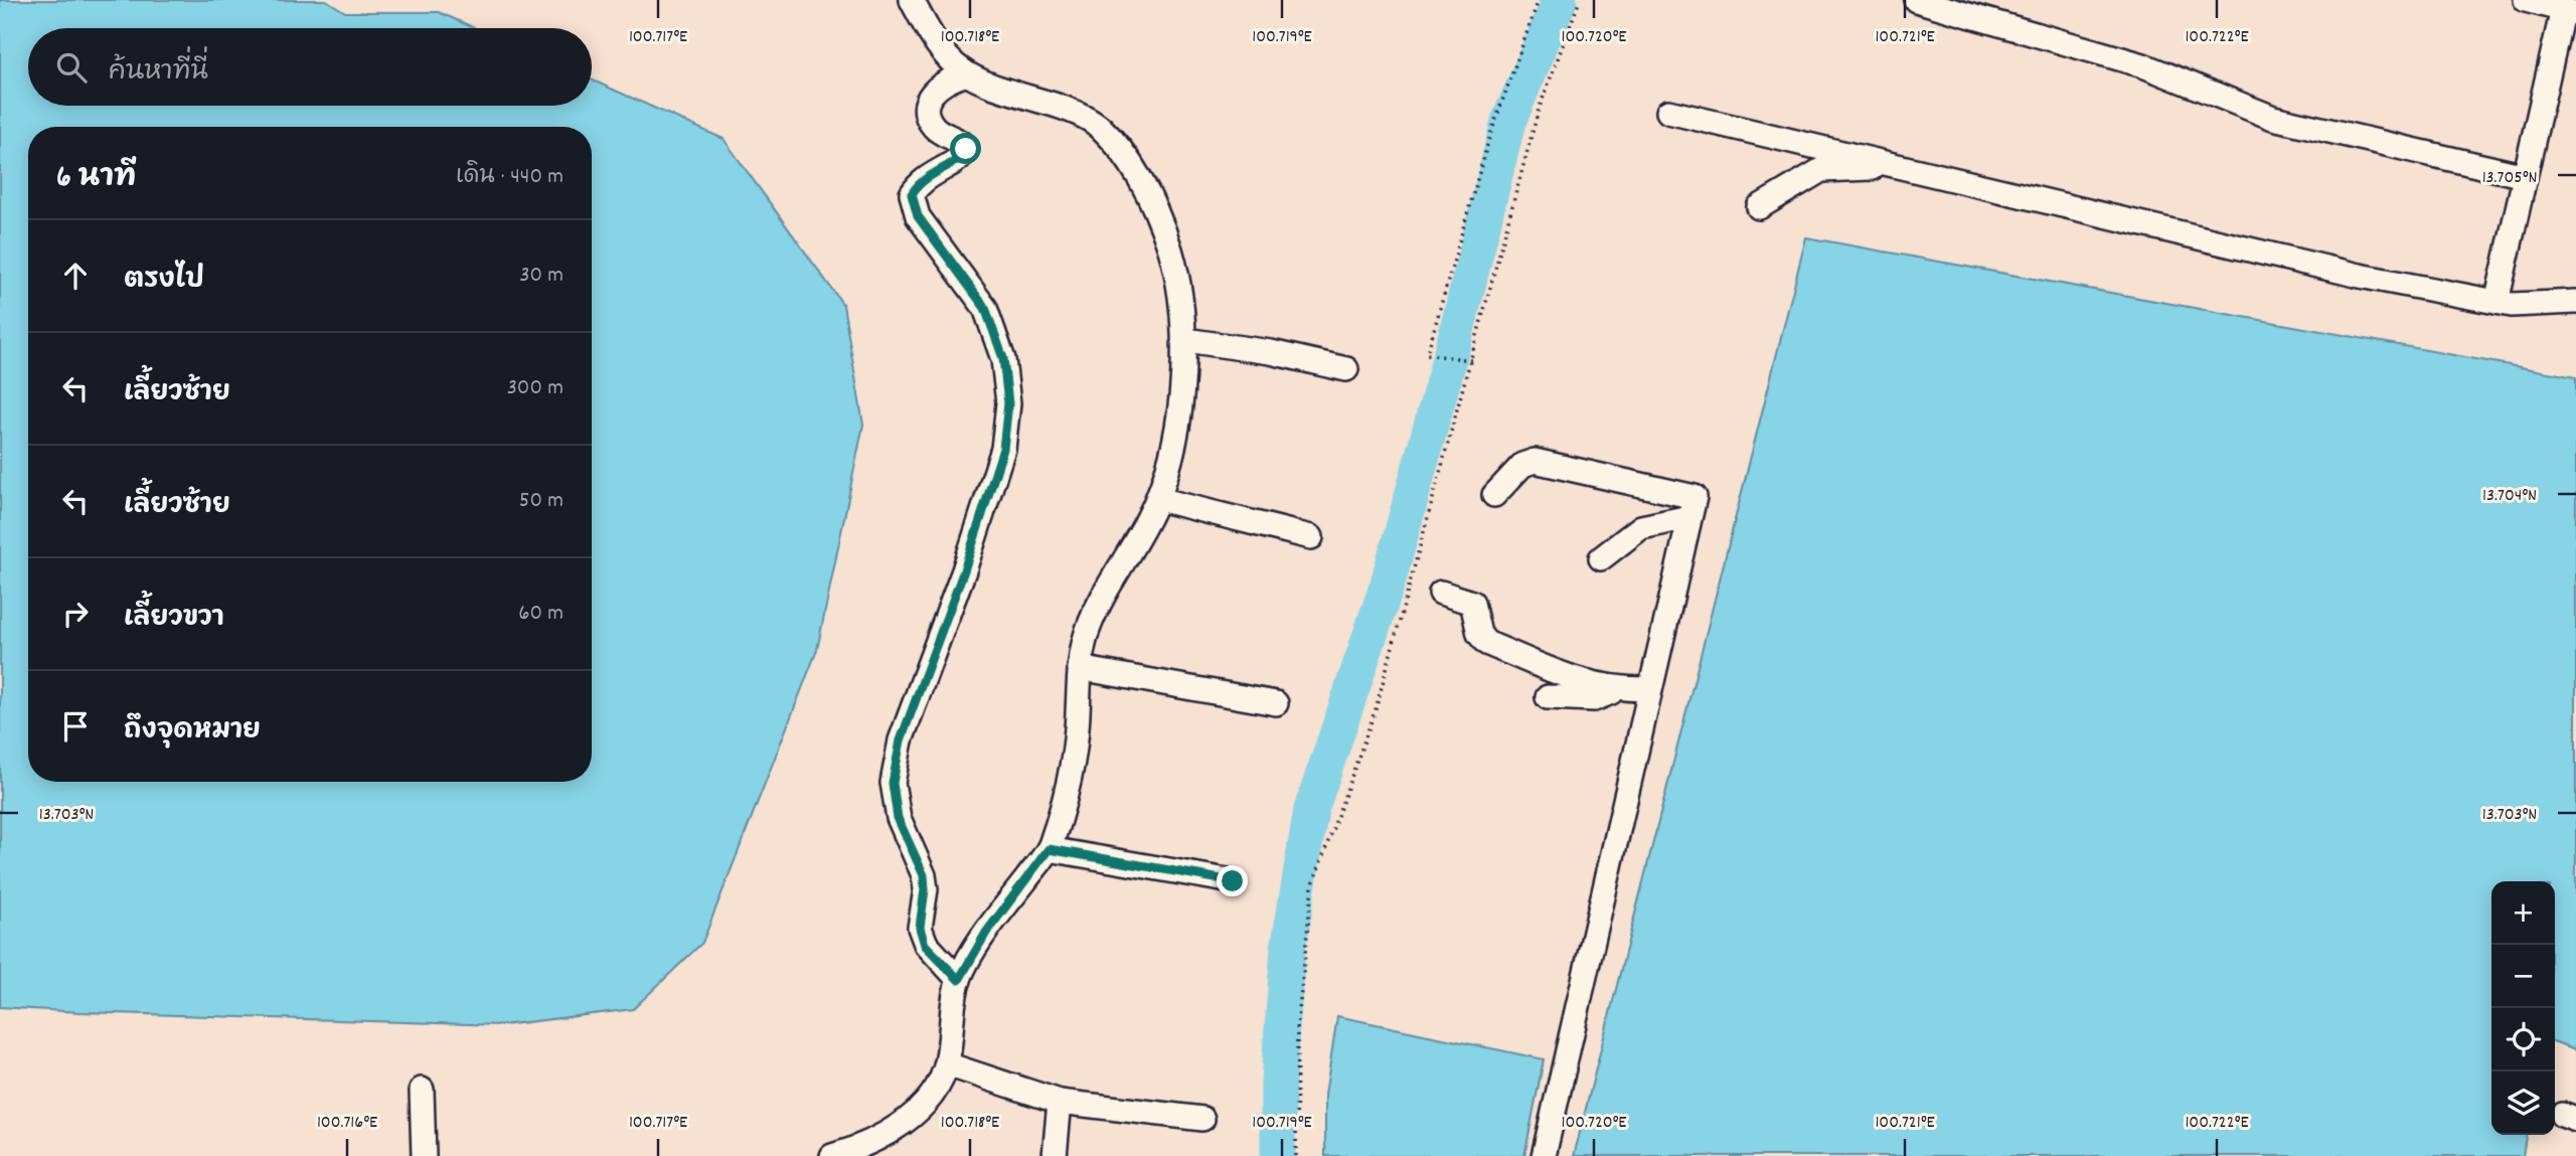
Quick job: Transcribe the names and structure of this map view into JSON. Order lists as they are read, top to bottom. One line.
{"page":{"search":"ค้นหาที่นี่","heading":["6 นาที","เดิน · 440 m"],"list":[["ตรงไป","30 m"],["เลี้ยวซ้าย","300 m"],["เลี้ยวซ้าย","50 m"],["เลี้ยวขวา","60 m"],"ถึงจุดหมาย"],"map_buttons":["+","−"]},"coordinates":["100.717°E","100.718°E","100.719°E","100.720°E","100.721°E","100.722°E","13.705°N","13.704°N","13.703°N","100.716°E"]}
